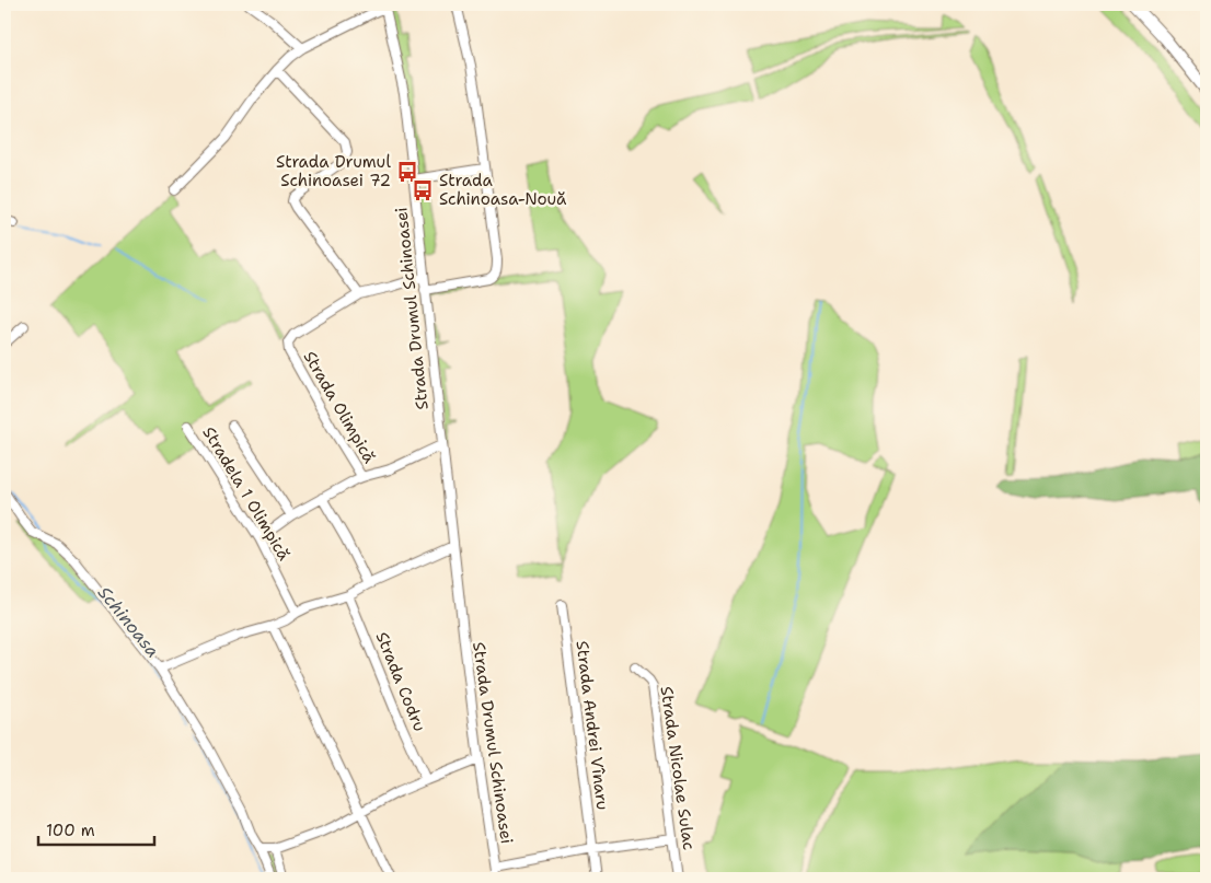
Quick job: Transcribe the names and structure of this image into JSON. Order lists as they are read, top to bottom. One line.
{"streets":{"street":["Strada Drumul Schinoasei","Strada Olimpică","Stradela 1 Olimpică","Strada Codru","Strada Andrei Vînaru","Strada Nicolae Sulac"]},"crossings":[["Strada Drumul Schinoasei","Strada Olimpică"]],"water":["Schinoasa"],"places":{"bus stop":["Strada Drumul Schinoasei 72","Strada Schinoasa-Nouă"]},"scale_bar":"100 m"}
